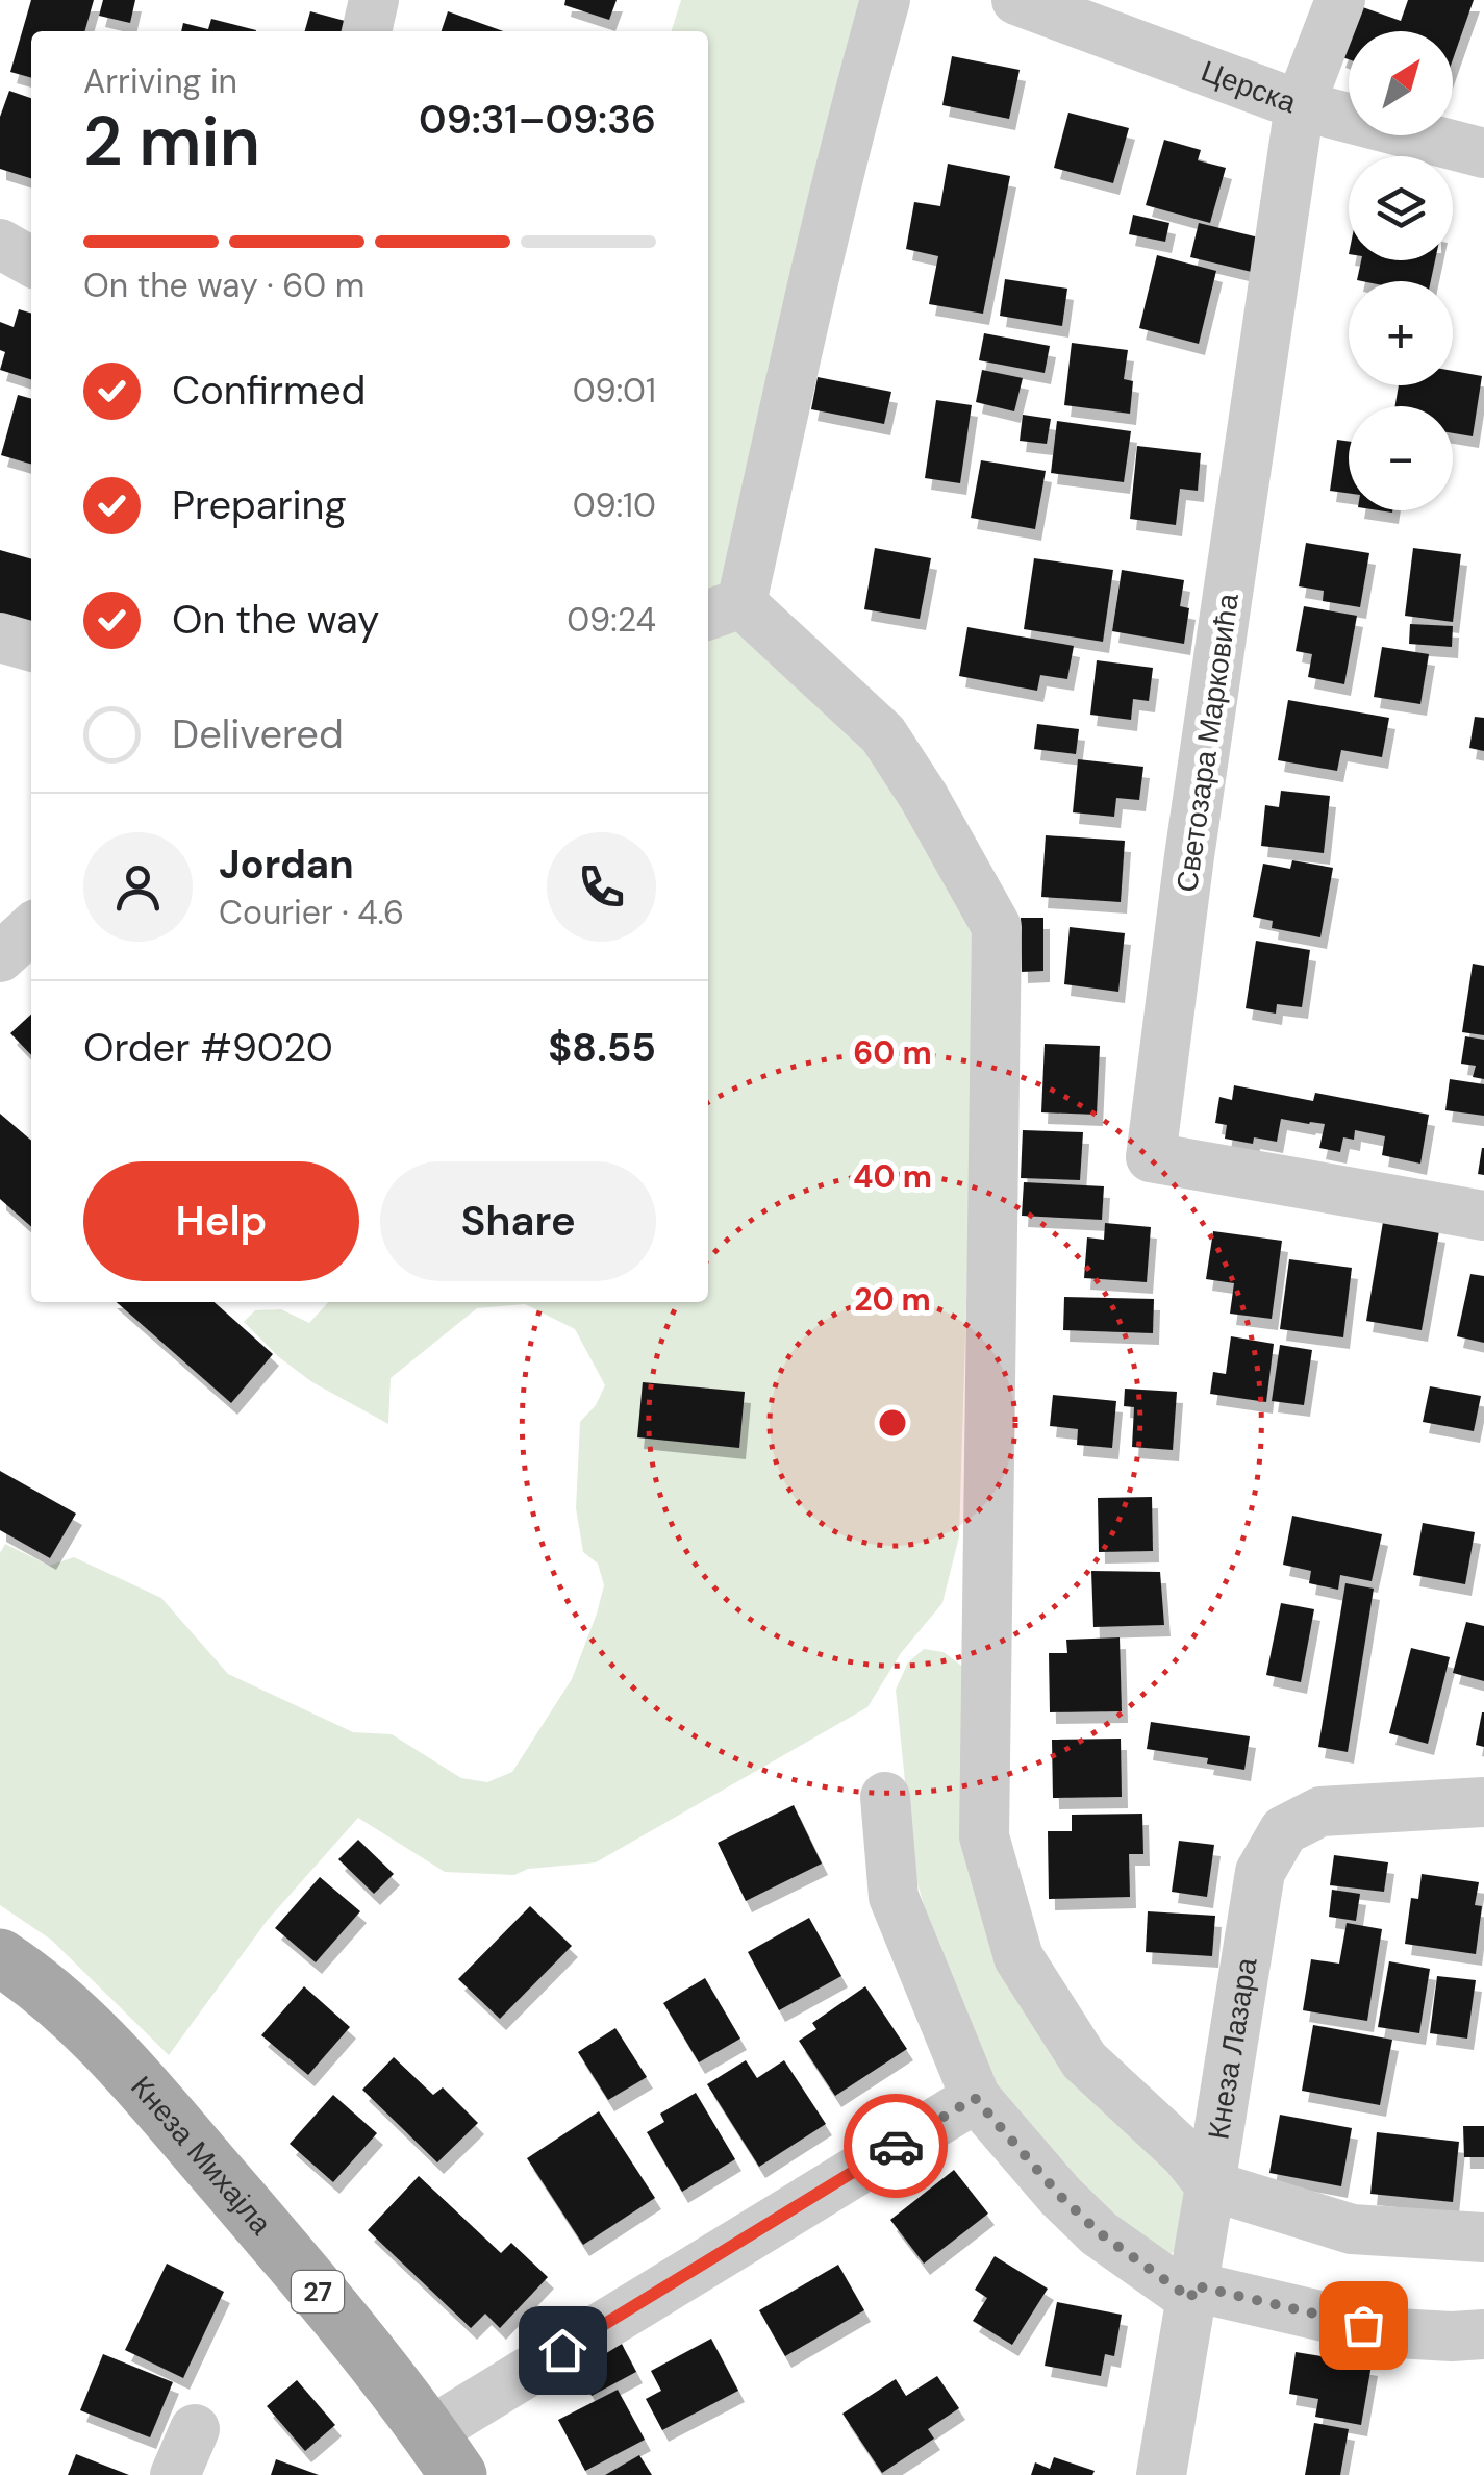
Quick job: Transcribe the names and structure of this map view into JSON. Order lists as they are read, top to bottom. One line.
{"streets":{"main road":["Кнеза Михајла","27"],"street":["Церска","Светозара Марковића","Кнеза Лазара"]},"crossings":[["Церска","Светозара Марковића"]],"north":"top right","page":{"map_buttons":["+","−"],"heading":["2 min","Arriving in","09:31–09:36"],"panel":["Jordan","Courier · 4.6","Order #9020","$8.55"],"bar":"On the way · 60 m","list":[["Confirmed","09:01"],["Preparing","09:10"],["On the way","09:24"],"Delivered"],"buttons":["Help","Share"]},"rings":["60 m","40 m","20 m"]}
